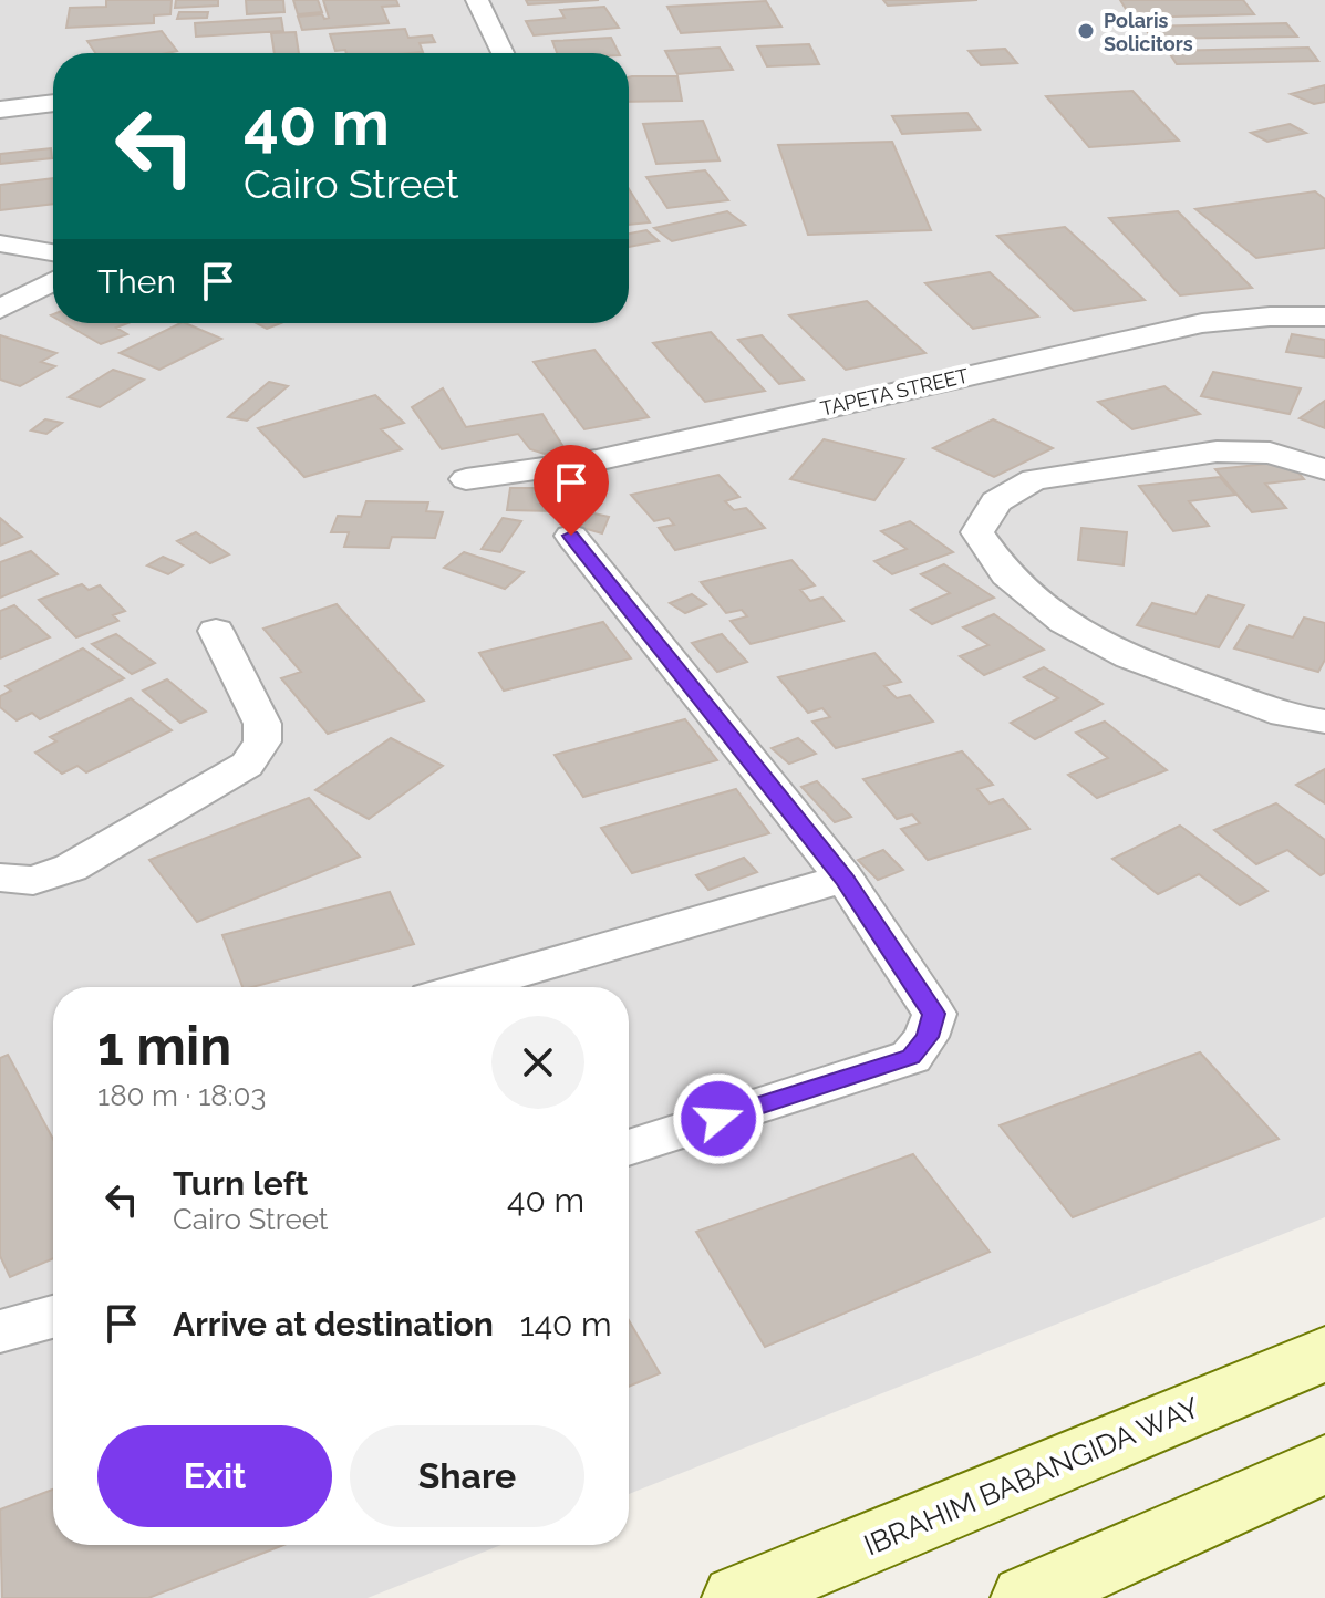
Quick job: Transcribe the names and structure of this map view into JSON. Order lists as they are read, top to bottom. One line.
{"streets":{"main road":["IBRAHIM BABANGIDA WAY"],"street":["TAPETA STREET"]},"places":["Polaris Solicitors"],"page":{"turn":["40 m","Cairo Street"],"then":"Then","heading":["1 min","180 m · 18:03"],"list":[{"name":"Turn left","note":"Cairo Street","value":"40 m"},{"name":"Arrive at destination","value":"140 m"}],"buttons":["Exit","Share"]}}
